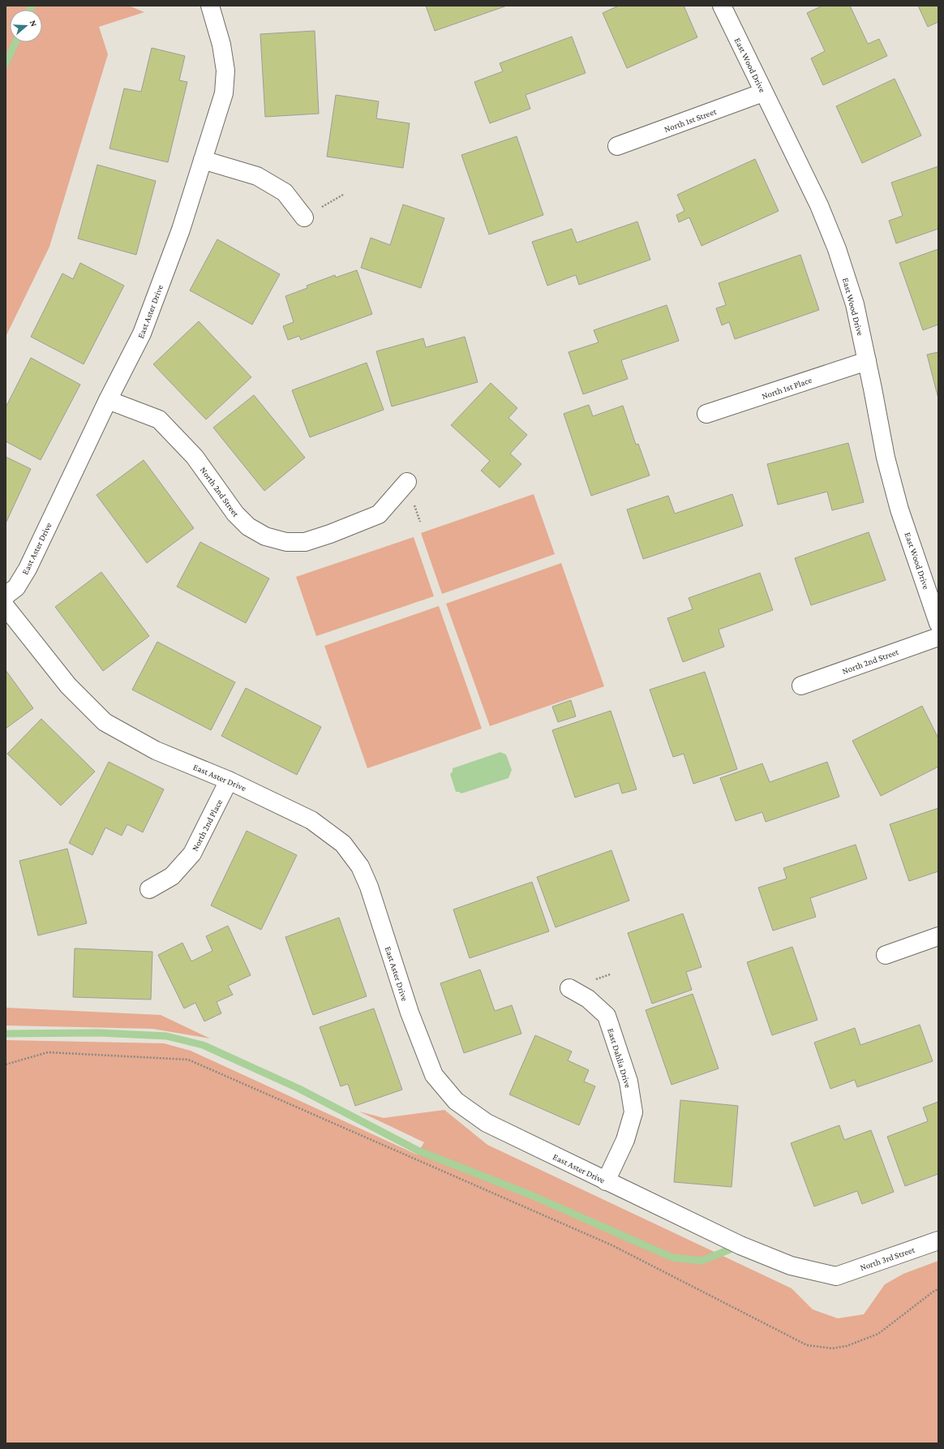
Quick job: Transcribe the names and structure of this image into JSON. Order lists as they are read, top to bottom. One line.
{"streets":{"street":["East Wood Drive","North 1st Street","East Aster Drive","North 1st Place","North 2nd Street","North 2nd Place","East Dahlia Drive","North 3rd Street"]},"crossings":[["East Wood Drive","North 1st Street"],["East Wood Drive","North 1st Place"],["East Aster Drive","North 2nd Street"],["East Aster Drive","North 2nd Place"],["East Aster Drive","East Dahlia Drive"],["East Aster Drive","North 3rd Street"]],"north":"right"}
